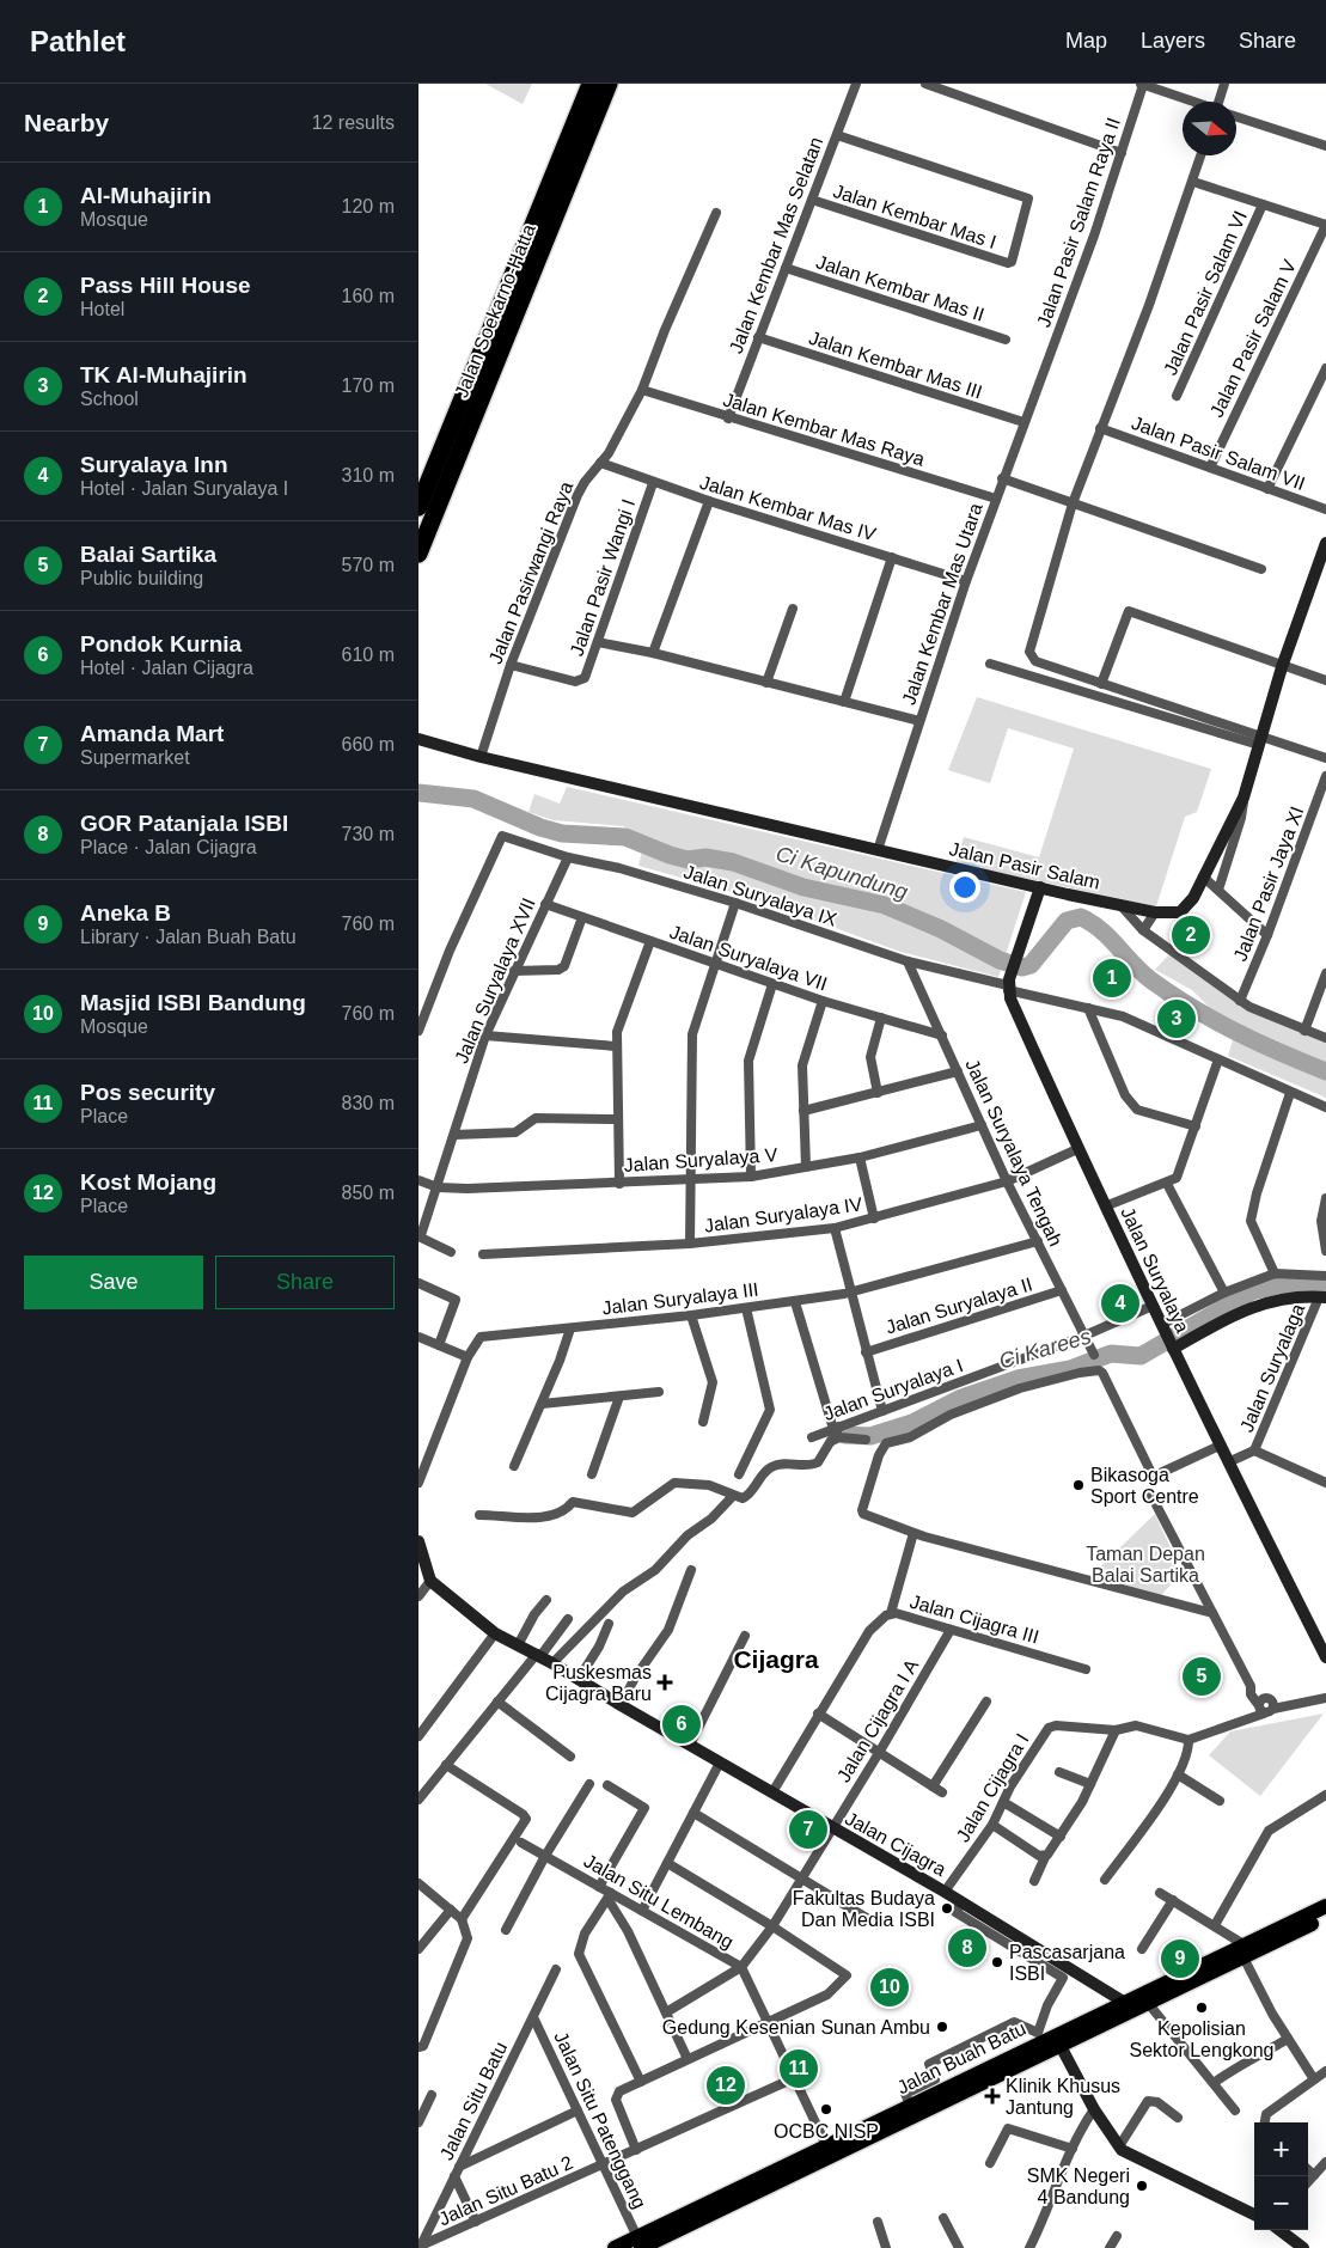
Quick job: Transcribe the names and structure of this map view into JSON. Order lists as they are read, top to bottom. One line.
{"streets":{"highway":["Jalan Soekarno-Hatta"],"main road":["Jalan Buah Batu"],"street":["Jalan Kembar Mas I","Jalan Pasir Salam Raya II","Jalan Kembar Mas Selatan","Jalan Kembar Mas II","Jalan Pasir Salam VI","Jalan Pasir Salam V","Jalan Kembar Mas III","Jalan Kembar Mas Raya","Jalan Pasir Salam VII","Jalan Kembar Mas IV","Jalan Pasirwangi Raya","Jalan Pasir Wangi I","Jalan Kembar Mas Utara","Jalan Pasir Salam","Jalan Pasir Jaya XI","Jalan Suryalaya IX","Jalan Suryalaya VII","Jalan Suryalaya XVII","Jalan Suryalaya Tengah","Jalan Suryalaya V","Jalan Suryalaya IV","Jalan Suryalaya","Jalan Suryalaya III","Jalan Suryalaya II","Jalan Suryalaga","Jalan Suryalaya I","Jalan Cijagra III","Jalan Cijagra I A","Jalan Cijagra I","Jalan Cijagra","Jalan Situ Lembang","Jalan Situ Batu","Jalan Situ Patenggang","Jalan Situ Batu 2"]},"crossings":[["Jalan Kembar Mas I","Jalan Kembar Mas Selatan"],["Jalan Pasir Salam Raya II","Jalan Kembar Mas Utara"],["Jalan Kembar Mas Selatan","Jalan Kembar Mas II"],["Jalan Kembar Mas Selatan","Jalan Kembar Mas III"],["Jalan Kembar Mas Selatan","Jalan Kembar Mas Raya"],["Jalan Pasir Salam V","Jalan Pasir Salam VII"],["Jalan Kembar Mas III","Jalan Kembar Mas Utara"],["Jalan Kembar Mas Raya","Jalan Pasirwangi Raya"],["Jalan Kembar Mas Raya","Jalan Kembar Mas Utara"],["Jalan Kembar Mas IV","Jalan Pasirwangi Raya"],["Jalan Kembar Mas IV","Jalan Pasir Wangi I"],["Jalan Kembar Mas IV","Jalan Kembar Mas Utara"],["Jalan Pasirwangi Raya","Jalan Pasir Wangi I"],["Jalan Pasirwangi Raya","Jalan Pasir Salam"],["Jalan Kembar Mas Utara","Jalan Pasir Salam"],["Jalan Suryalaya IX","Jalan Suryalaya XVII"],["Jalan Suryalaya IX","Jalan Suryalaya Tengah"],["Jalan Suryalaya IX","Jalan Suryalaya"],["Jalan Suryalaya VII","Jalan Suryalaya XVII"],["Jalan Suryalaya VII","Jalan Suryalaya Tengah"],["Jalan Suryalaya XVII","Jalan Suryalaya V"],["Jalan Suryalaya Tengah","Jalan Suryalaya V"],["Jalan Suryalaya Tengah","Jalan Suryalaya IV"],["Jalan Suryalaya Tengah","Jalan Suryalaya III"],["Jalan Suryalaya Tengah","Jalan Suryalaya II"],["Jalan Suryalaya Tengah","Jalan Suryalaya I"],["Jalan Suryalaya IV","Jalan Suryalaya"],["Jalan Suryalaya","Jalan Suryalaya I"],["Jalan Cijagra III","Jalan Cijagra I A"],["Jalan Cijagra III","Jalan Cijagra"],["Jalan Cijagra I A","Jalan Cijagra"],["Jalan Cijagra I A","Jalan Situ Lembang"],["Jalan Cijagra I","Jalan Cijagra"],["Jalan Cijagra","Jalan Buah Batu"],["Jalan Situ Lembang","Jalan Buah Batu"],["Jalan Situ Lembang","Jalan Situ Batu 2"],["Jalan Buah Batu","Jalan Situ Patenggang"],["Jalan Situ Batu","Jalan Situ Patenggang"],["Jalan Situ Batu","Jalan Situ Batu 2"],["Jalan Situ Patenggang","Jalan Situ Batu 2"]],"districts":["Cijagra"],"water":["Ci Kapundung","Ci Karees"],"parks":["Taman Depan Balai Sartika"],"places":{"other":["Bikasoga Sport Centre","Fakultas Budaya Dan Media ISBI","Pascasarjana ISBI","Kepolisian Sektor Lengkong","Gedung Kesenian Sunan Ambu","OCBC NISP","SMK Negeri 4 Bandung"],"health":["Puskesmas Cijagra Baru","Klinik Khusus Jantung"]},"north":"right","page":{"header":"Pathlet","nav":["Map","Layers","Share"],"heading":["Nearby","12 results"],"list":[{"mark":"1","name":"Al-Muhajirin","note":"Mosque","value":"120 m"},{"mark":"2","name":"Pass Hill House","note":"Hotel","value":"160 m"},{"mark":"3","name":"TK Al-Muhajirin","note":"School","value":"170 m"},{"mark":"4","name":"Suryalaya Inn","note":"Hotel · Jalan Suryalaya I","value":"310 m"},{"mark":"5","name":"Balai Sartika","note":"Public building","value":"570 m"},{"mark":"6","name":"Pondok Kurnia","note":"Hotel · Jalan Cijagra","value":"610 m"},{"mark":"7","name":"Amanda Mart","note":"Supermarket","value":"660 m"},{"mark":"8","name":"GOR Patanjala ISBI","note":"Place · Jalan Cijagra","value":"730 m"},{"mark":"9","name":"Aneka B","note":"Library · Jalan Buah Batu","value":"760 m"},{"mark":"10","name":"Masjid ISBI Bandung","note":"Mosque","value":"760 m"},{"mark":"11","name":"Pos security","note":"Place","value":"830 m"},{"mark":"12","name":"Kost Mojang","note":"Place","value":"850 m"}],"pins":["2","1","3","4","5","6","7","8","9","10","11","12"],"buttons":["Save","Share"],"map_buttons":["+","−"]}}
